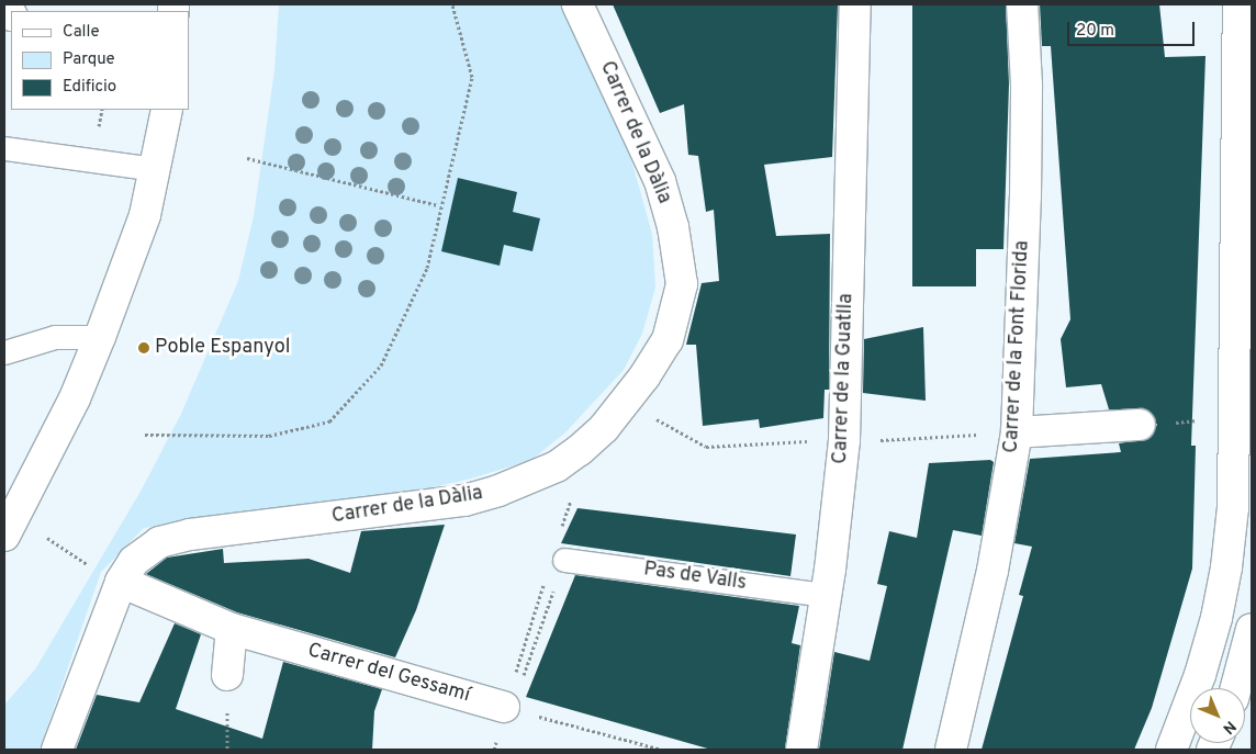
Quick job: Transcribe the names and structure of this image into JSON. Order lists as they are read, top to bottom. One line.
{"streets":{"street":["Carrer de la Dàlia","Carrer de la Font Florida","Carrer de la Guatlla","Carrer del Gessamí"],"lane":["Pas de Valls"]},"crossings":[["Carrer de la Dàlia","Carrer del Gessamí"],["Carrer de la Guatlla","Pas de Valls"]],"places":["Poble Espanyol"],"legend":["Calle","Parque","Edificio"],"scale_bar":"20 m","north":"bottom right"}
